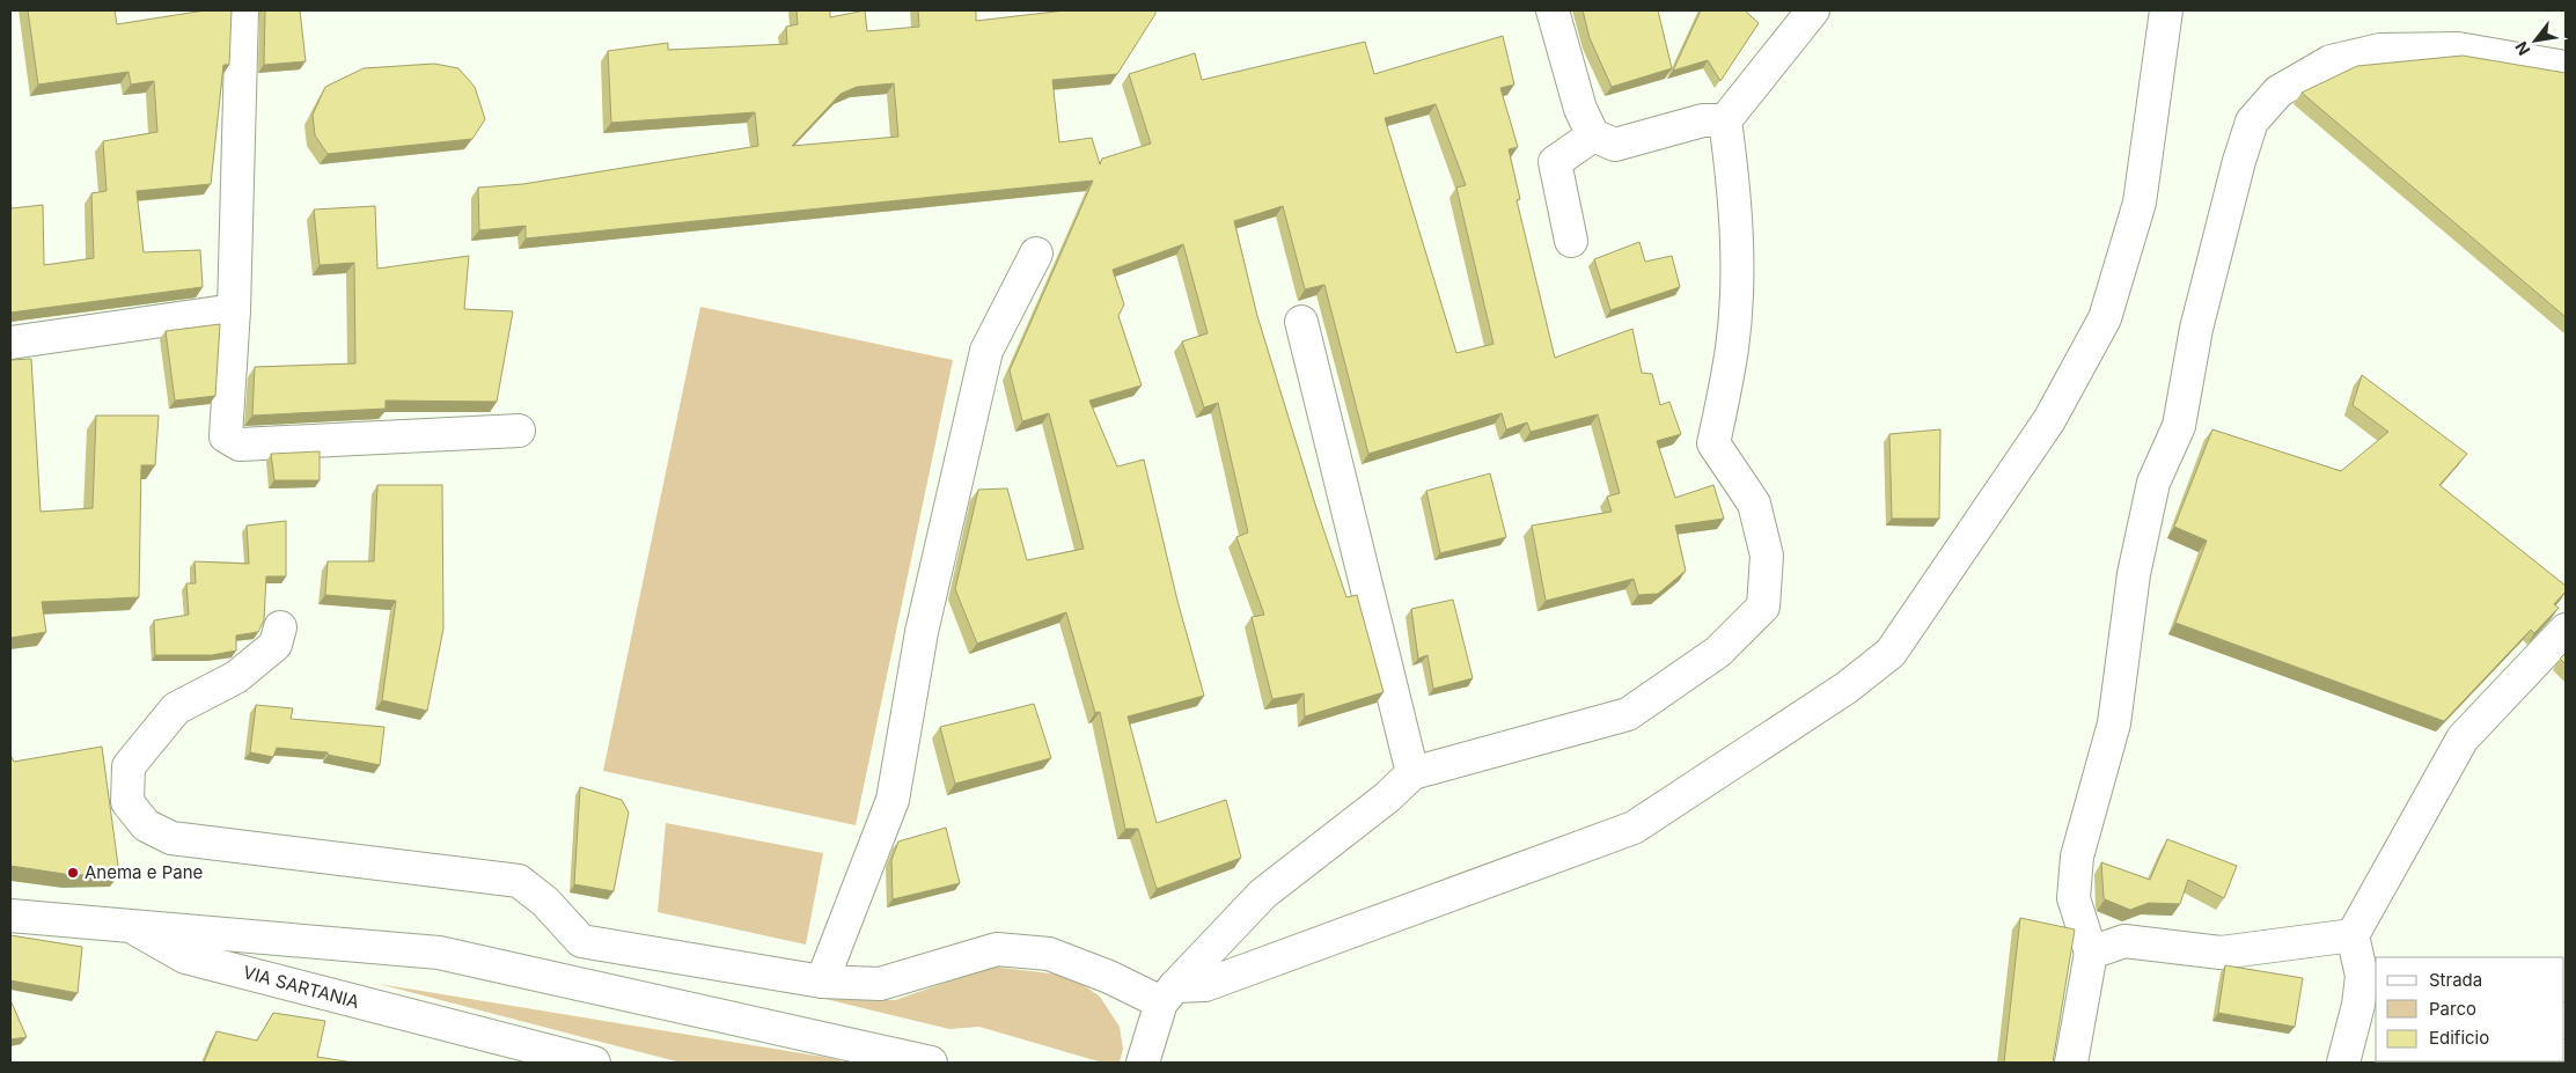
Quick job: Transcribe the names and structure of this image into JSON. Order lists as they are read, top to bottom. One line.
{"streets":{"street":["VIA SARTANIA"]},"places":["Anema e Pane"],"legend":["Strada","Parco","Edificio"],"north":"bottom left"}
